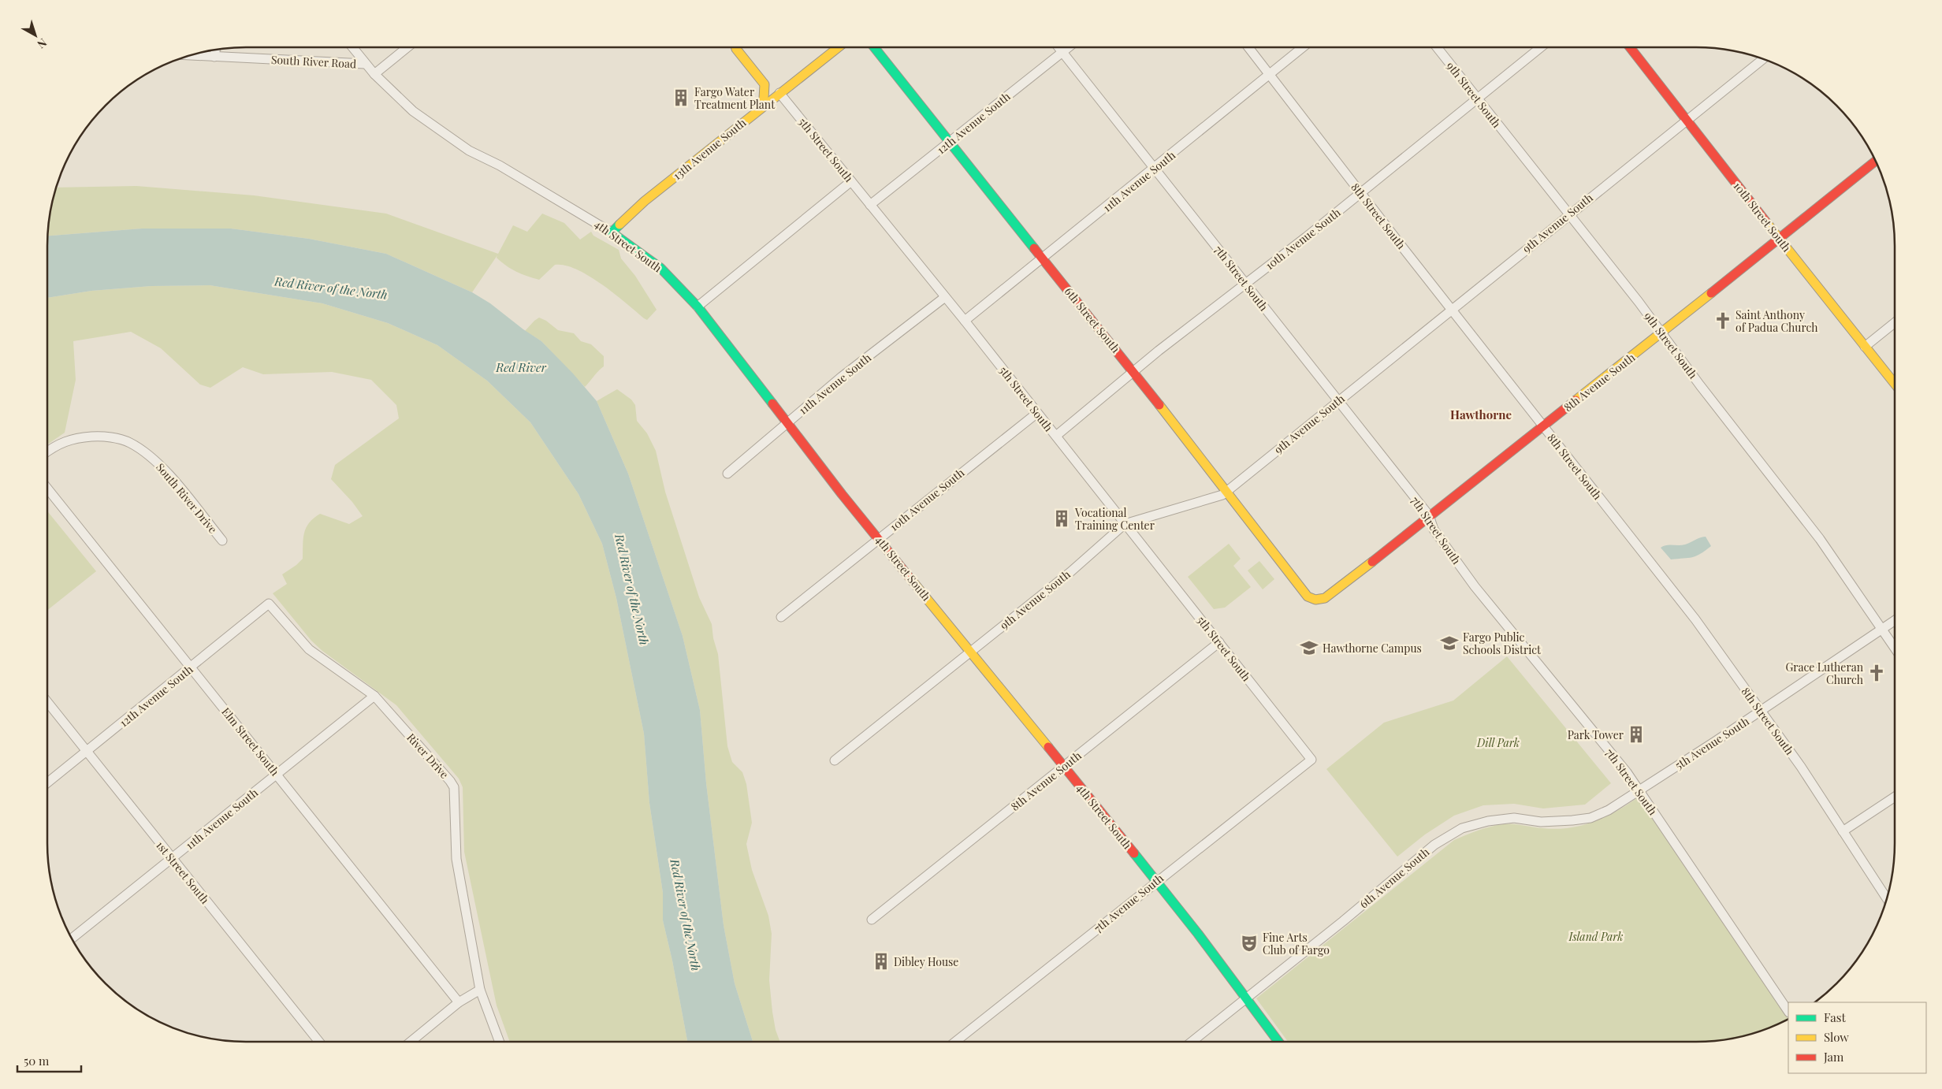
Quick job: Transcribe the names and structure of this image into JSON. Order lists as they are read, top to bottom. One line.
{"streets":{"street":["South River Road","9th Street South","12th Avenue South","13th Avenue South","5th Street South","11th Avenue South","8th Street South","10th Street South","9th Avenue South","10th Avenue South","4th Street South","7th Street South","6th Street South","8th Avenue South","South River Drive","Elm Street South","5th Avenue South","River Drive","1st Street South","6th Avenue South","7th Avenue South"]},"crossings":[["South River Road","4th Street South"],["9th Street South","9th Avenue South"],["9th Street South","10th Avenue South"],["9th Street South","8th Avenue South"],["9th Street South","5th Avenue South"],["12th Avenue South","5th Street South"],["12th Avenue South","7th Street South"],["12th Avenue South","6th Street South"],["12th Avenue South","Elm Street South"],["12th Avenue South","River Drive"],["12th Avenue South","1st Street South"],["13th Avenue South","5th Street South"],["13th Avenue South","4th Street South"],["5th Street South","11th Avenue South"],["5th Street South","9th Avenue South"],["5th Street South","10th Avenue South"],["5th Street South","8th Avenue South"],["5th Street South","7th Avenue South"],["11th Avenue South","8th Street South"],["11th Avenue South","4th Street South"],["11th Avenue South","7th Street South"],["11th Avenue South","6th Street South"],["11th Avenue South","Elm Street South"],["11th Avenue South","River Drive"],["11th Avenue South","1st Street South"],["8th Street South","9th Avenue South"],["8th Street South","10th Avenue South"],["8th Street South","8th Avenue South"],["8th Street South","5th Avenue South"],["10th Street South","9th Avenue South"],["10th Street South","8th Avenue South"],["9th Avenue South","4th Street South"],["9th Avenue South","7th Street South"],["9th Avenue South","6th Street South"],["10th Avenue South","4th Street South"],["10th Avenue South","7th Street South"],["10th Avenue South","6th Street South"],["4th Street South","8th Avenue South"],["4th Street South","6th Avenue South"],["4th Street South","7th Avenue South"],["7th Street South","8th Avenue South"],["7th Street South","5th Avenue South"],["7th Street South","6th Avenue South"],["6th Street South","8th Avenue South"],["5th Avenue South","6th Avenue South"]],"districts":["Hawthorne"],"water":["Red River of the North","Red River"],"parks":["Dill Park","Island Park"],"places":{"building":["Fargo Water Treatment Plant","Vocational Training Center","Park Tower","Dibley House"],"church":["Saint Anthony of Padua Church","Grace Lutheran Church"],"school or university":["Fargo Public Schools District","Hawthorne Campus"],"theatre":["Fine Arts Club of Fargo"]},"legend":["Fast","Slow","Jam"],"scale_bar":"50 m","north":"bottom right"}
